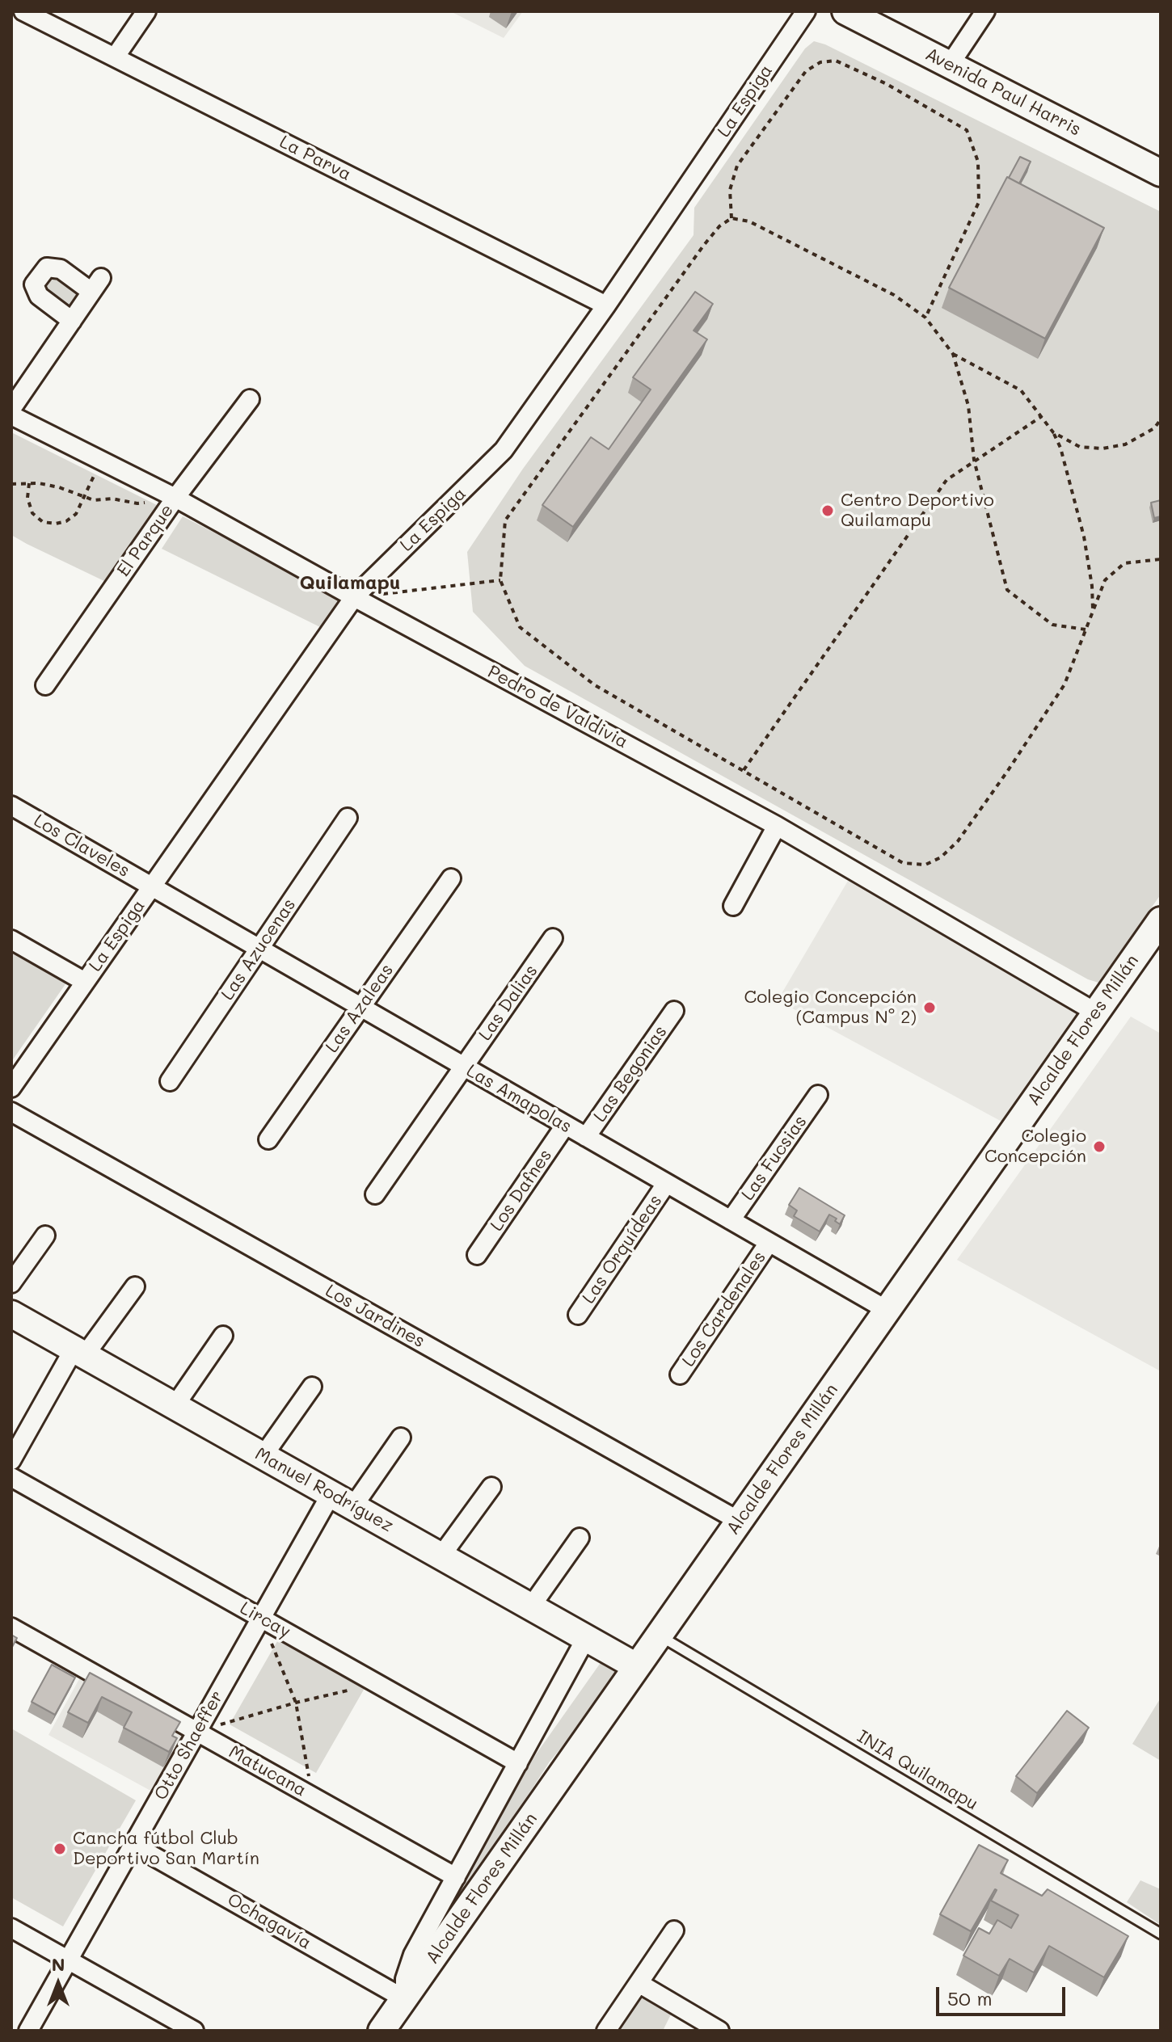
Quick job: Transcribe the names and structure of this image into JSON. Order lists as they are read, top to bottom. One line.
{"streets":{"street":["Avenida Paul Harris","La Espiga","La Parva","El Parque","Pedro de Valdivia","Los Claveles","Las Azucenas","Las Dalias","Las Azaleas","Alcalde Flores Millán","Las Begonias","Las Amapolas","Las Fucsias","Los Dafnes","Las Orquídeas","Los Cardenales","Los Jardines","Manuel Rodríguez","Lircay","Otto Shaeffer","Matucana","Ochagavía"],"lane":["INIA Quilamapu"]},"crossings":[["La Espiga","La Parva"],["La Espiga","Pedro de Valdivia"],["La Espiga","Los Claveles"],["La Espiga","Las Amapolas"],["El Parque","Pedro de Valdivia"],["Pedro de Valdivia","Alcalde Flores Millán"],["Los Claveles","Las Amapolas"],["Las Azucenas","Las Amapolas"],["Las Dalias","Las Amapolas"],["Las Azaleas","Las Amapolas"],["Alcalde Flores Millán","Las Amapolas"],["Alcalde Flores Millán","Los Jardines"],["Alcalde Flores Millán","Manuel Rodríguez"],["Alcalde Flores Millán","Lircay"],["Alcalde Flores Millán","INIA Quilamapu"],["Alcalde Flores Millán","Matucana"],["Alcalde Flores Millán","Ochagavía"],["Las Begonias","Las Amapolas"],["Las Amapolas","Las Fucsias"],["Las Amapolas","Los Dafnes"],["Las Amapolas","Las Orquídeas"],["Las Amapolas","Los Cardenales"],["Manuel Rodríguez","Otto Shaeffer"],["Lircay","Otto Shaeffer"],["Otto Shaeffer","Matucana"],["Otto Shaeffer","Ochagavía"]],"districts":["Quilamapu"],"places":["Centro Deportivo Quilamapu","Colegio Concepción (Campus N° 2)","Colegio Concepción","Cancha fútbol Club Deportivo San Martín"],"scale_bar":"50 m","north":"top"}
